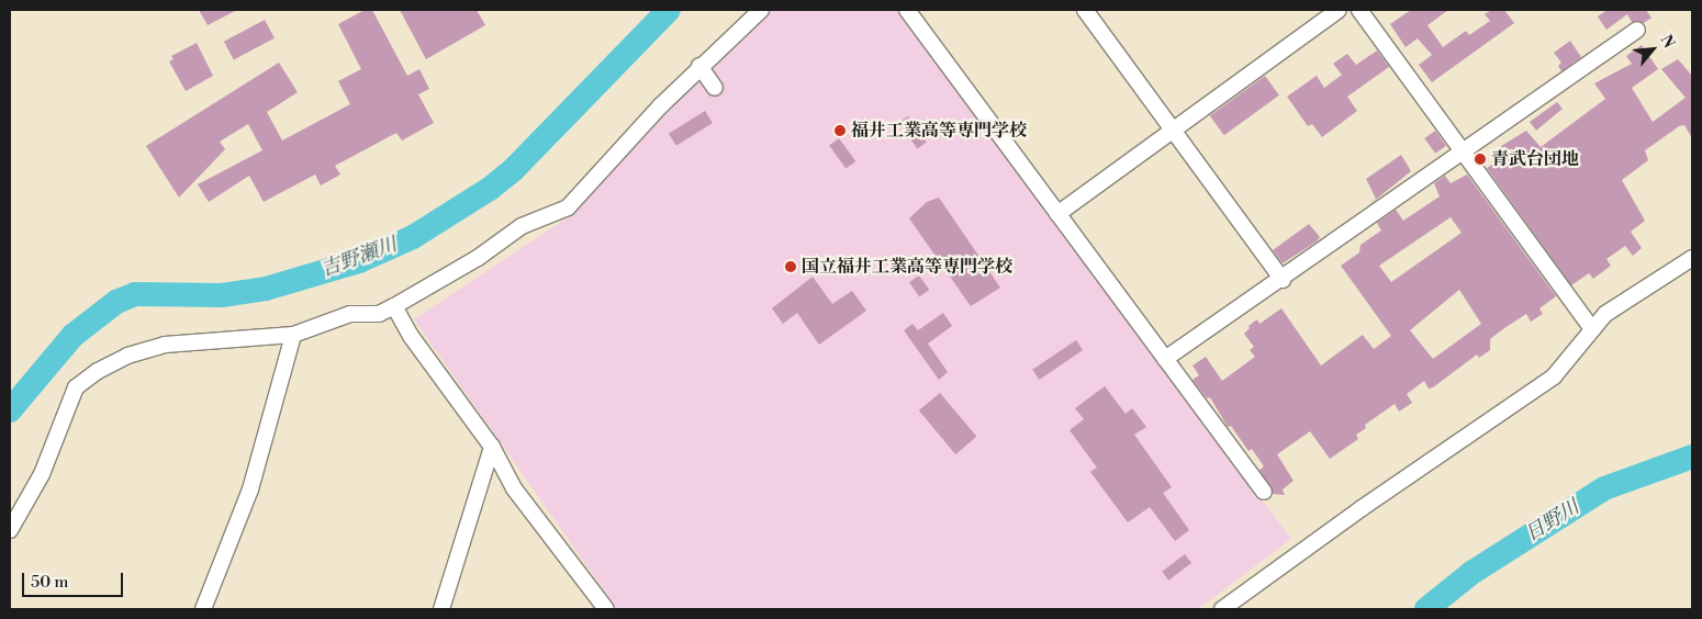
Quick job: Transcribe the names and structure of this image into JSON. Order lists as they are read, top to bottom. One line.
{"water":["吉野瀬川","日野川"],"places":["福井工業高等専門学校","青武台団地","国立福井工業高等専門学校"],"scale_bar":"50 m","north":"top right"}
